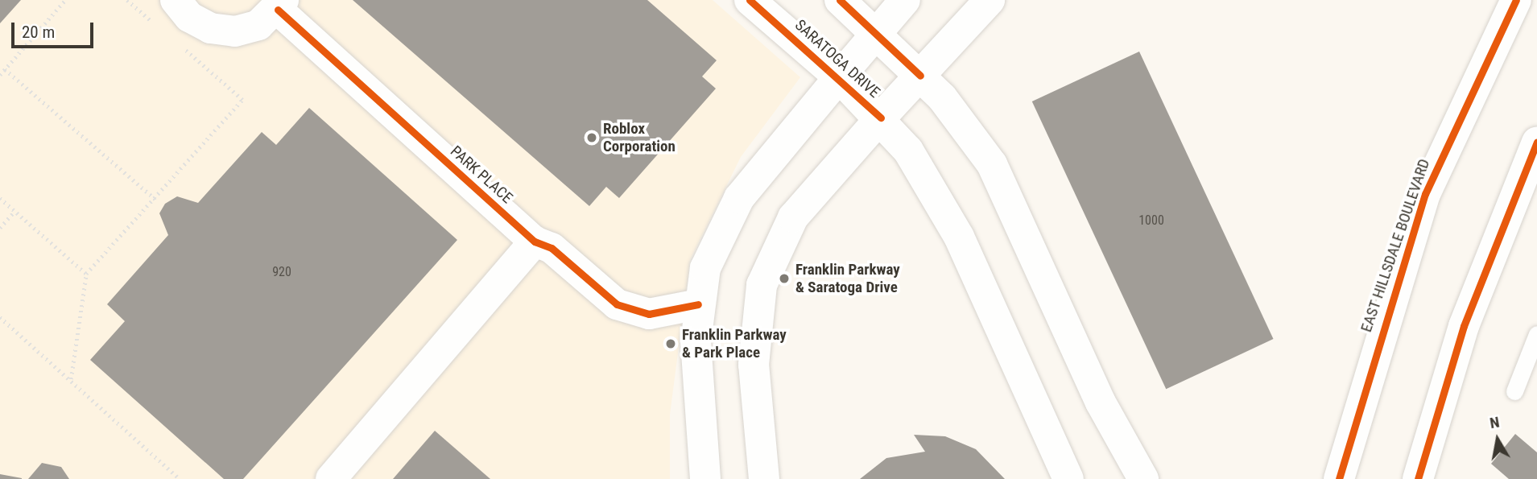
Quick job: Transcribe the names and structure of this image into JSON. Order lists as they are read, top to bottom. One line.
{"streets":{"main road":["SARATOGA DRIVE","PARK PLACE","EAST HILLSDALE BOULEVARD"]},"places":["Roblox Corporation","Franklin Parkway & Saratoga Drive","Franklin Parkway & Park Place"],"house_numbers":["1000","920"],"scale_bar":"20 m","north":"top"}
